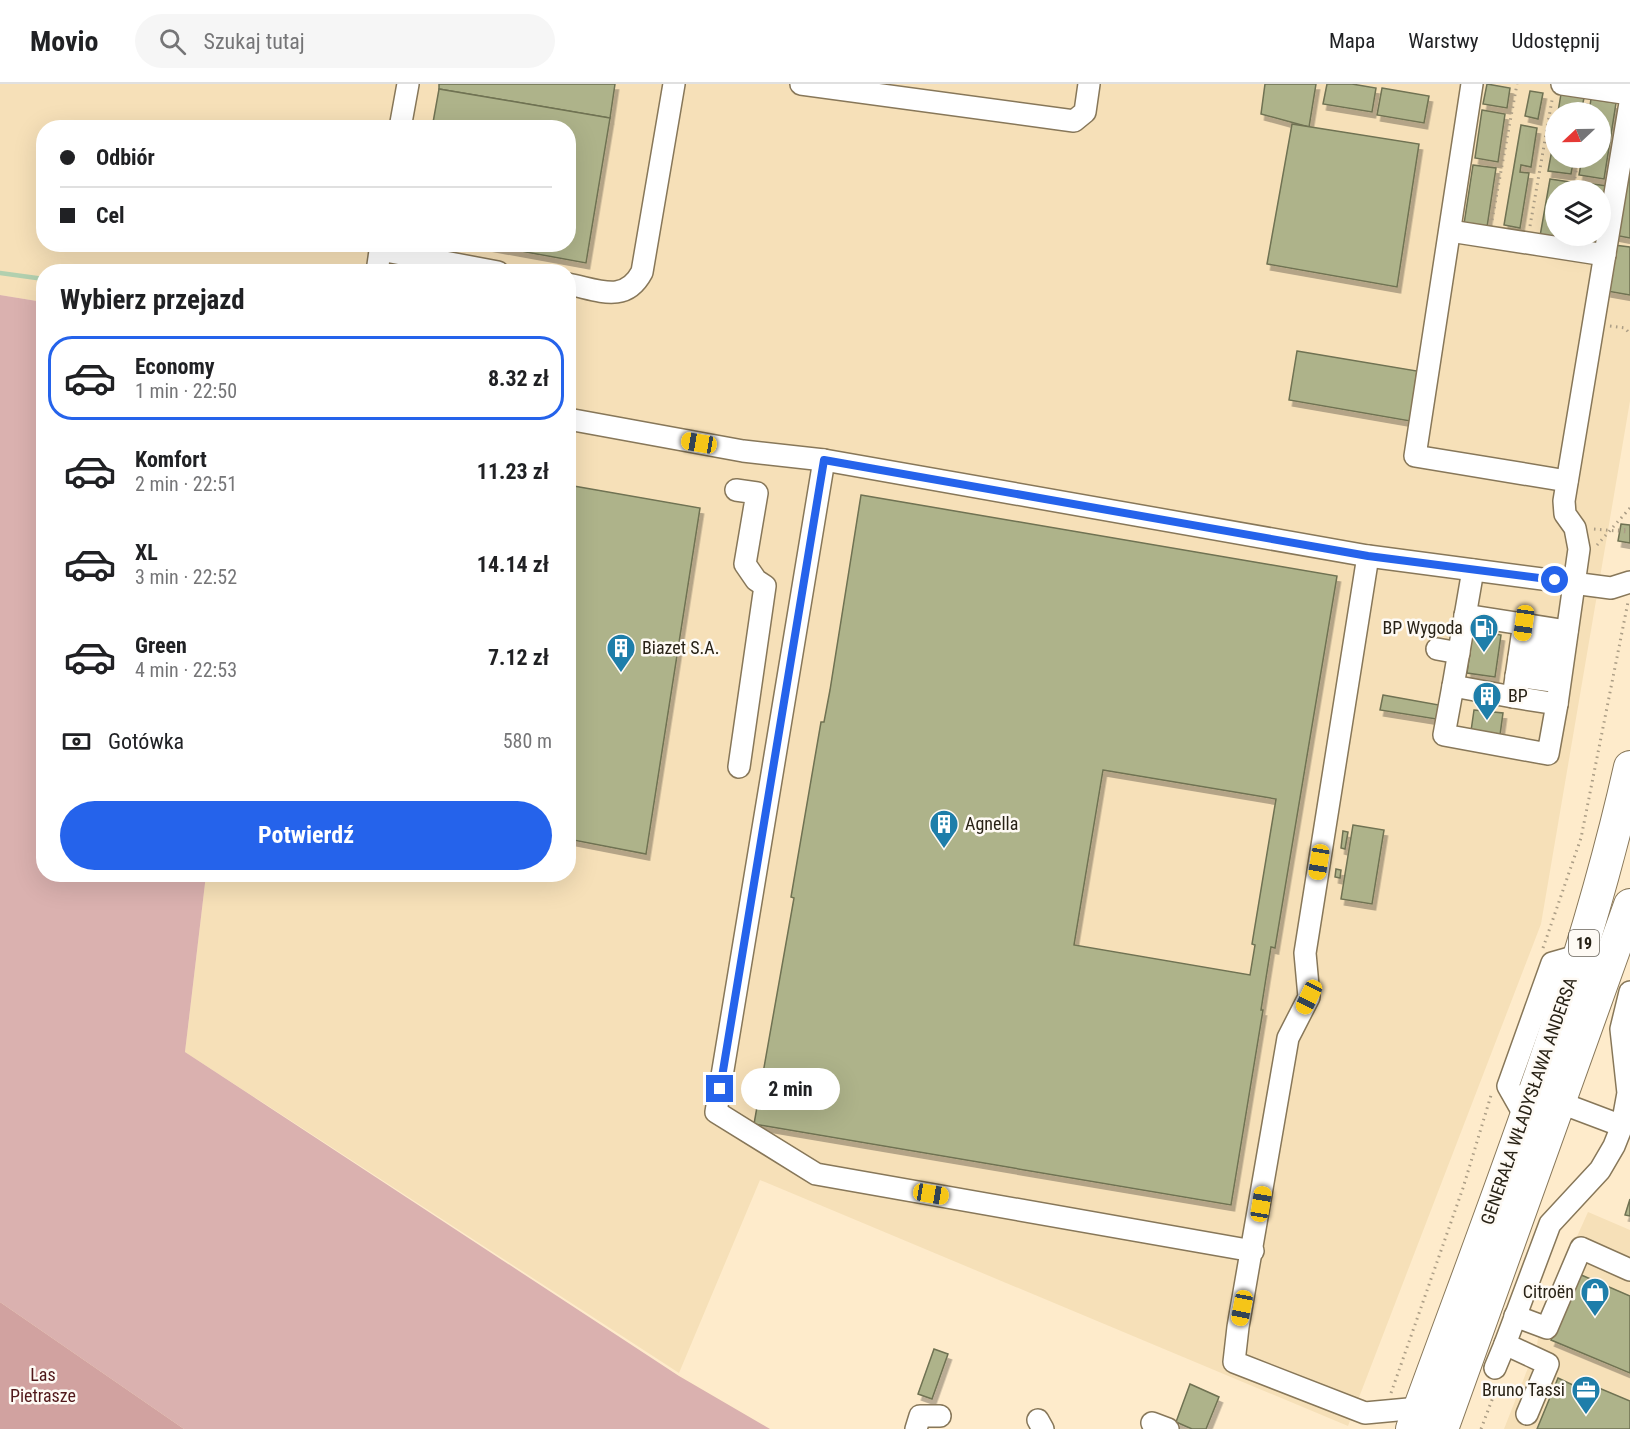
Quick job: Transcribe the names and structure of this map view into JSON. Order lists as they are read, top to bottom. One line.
{"streets":{"highway":["19","GENERAŁA WŁADYSŁAWA ANDERSA"]},"parks":["Las Pietrasze"],"places":{"fuel station":["BP Wygoda"],"building":["Biazet S.A.","BP","Agnella"],"shop":["Citroën"],"office":["Bruno Tassi"]},"north":"left","page":{"header":"Movio","search":"Szukaj tutaj","nav":["Mapa","Warstwy","Udostępnij"],"banner":["Odbiór","Cel"],"heading":"Wybierz przejazd","list":[{"name":"Economy","note":"1 min · 22:50","value":"8.32 zł"},{"name":"Komfort","note":"2 min · 22:51","value":"11.23 zł"},{"name":"XL","note":"3 min · 22:52","value":"14.14 zł"},{"name":"Green","note":"4 min · 22:53","value":"7.12 zł"}],"pay":["Gotówka","580 m"],"buttons":"Potwierdź","bubble":"2 min"}}
